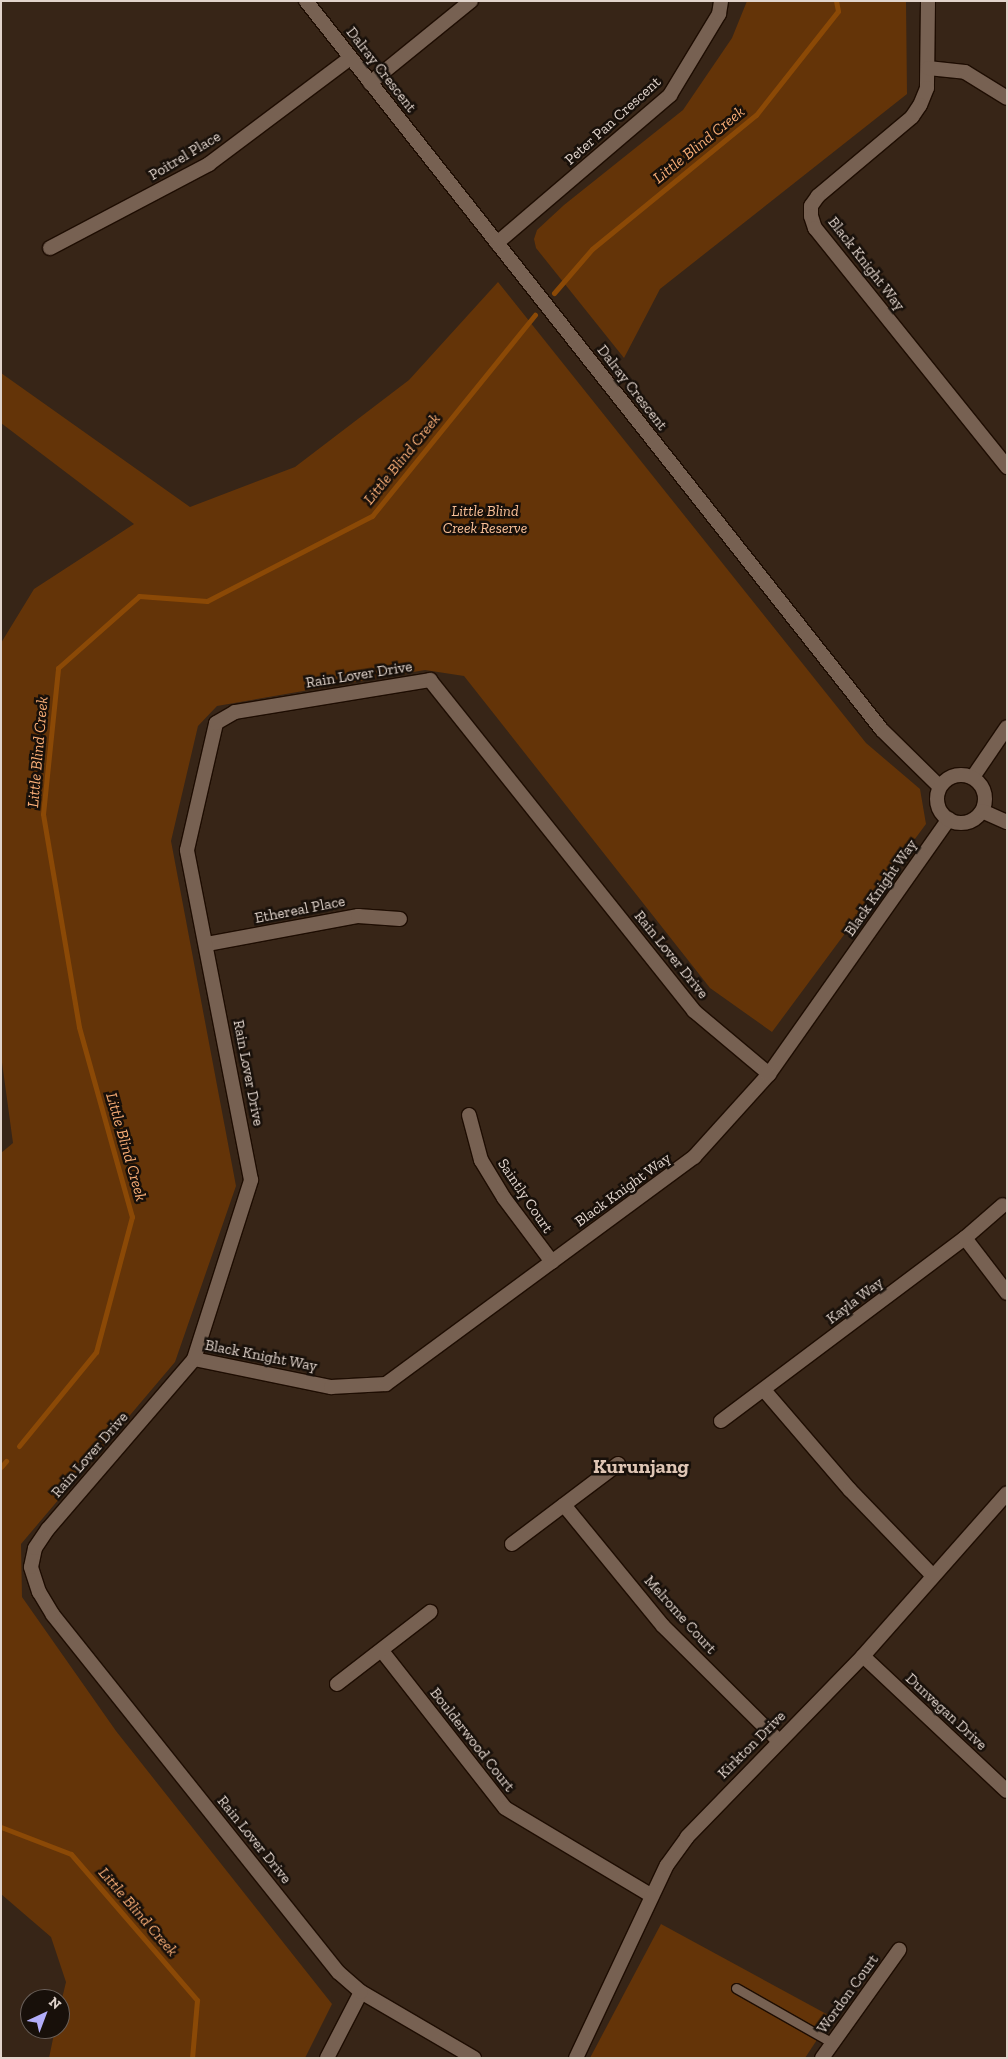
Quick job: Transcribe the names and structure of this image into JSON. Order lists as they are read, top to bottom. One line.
{"streets":{"street":["Dalray Crescent","Peter Pan Crescent","Poitrel Place","Black Knight Way","Rain Lover Drive","Ethereal Place","Saintly Court","Kayla Way","Melrome Court","Dunvegan Drive","Boulderwood Court","Kirkton Drive","Wordon Court"]},"crossings":[["Dalray Crescent","Peter Pan Crescent"],["Dalray Crescent","Poitrel Place"],["Dalray Crescent","Black Knight Way"],["Black Knight Way","Rain Lover Drive"],["Black Knight Way","Saintly Court"],["Rain Lover Drive","Ethereal Place"],["Melrome Court","Kirkton Drive"],["Dunvegan Drive","Kirkton Drive"],["Boulderwood Court","Kirkton Drive"]],"districts":["Kurunjang"],"water":["Little Blind Creek"],"parks":["Little Blind Creek Reserve"],"north":"top right"}
